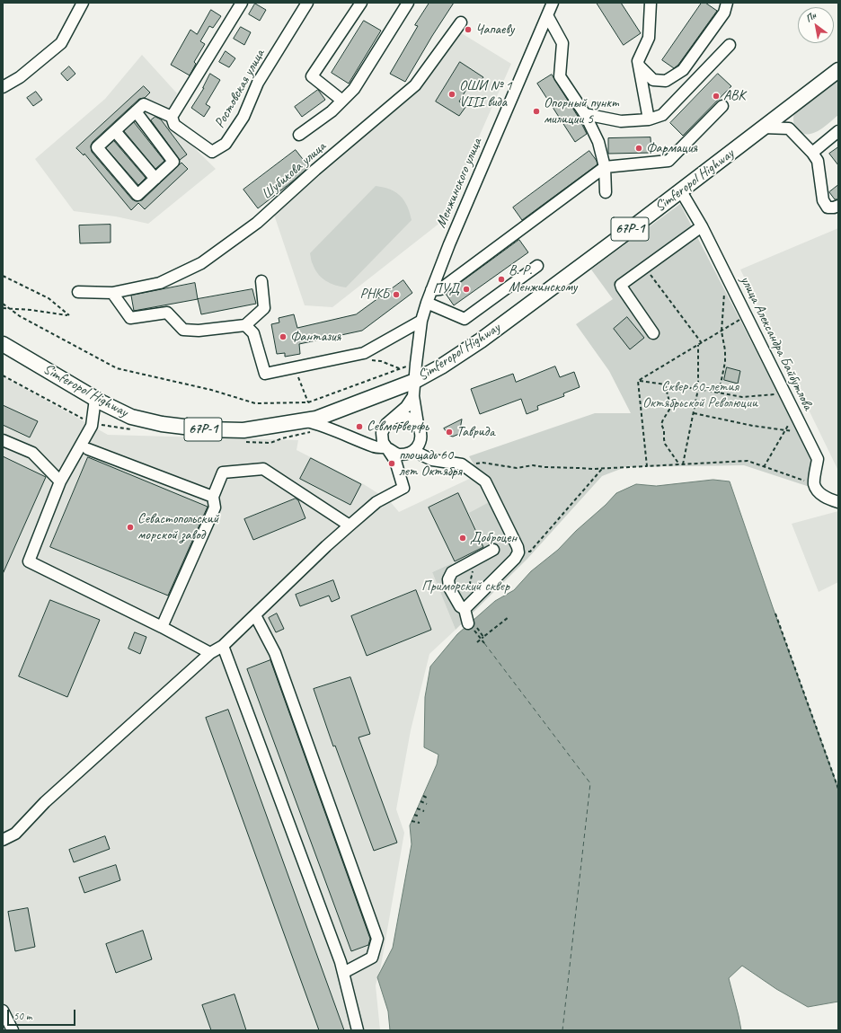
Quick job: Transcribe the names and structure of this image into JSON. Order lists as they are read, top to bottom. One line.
{"streets":{"main road":["Simferopol Highway","67Р-1"],"street":["Ростовская улица","Шубикова улица","Менжинского улица","улица Александра Байбутлова"]},"crossings":[["Simferopol Highway","Менжинского улица"],["Simferopol Highway","улица Александра Байбутлова"]],"parks":["Сквер 60-летия Октябрьской Революции","Приморский сквер"],"places":["Чапаеву","ОШИ № 1 VIII вида","АВК","Опорный пункт милиции 5","Фармация","В. Р. Менжинскому","ПУД","РНКБ","Фантазия","Севморверфь","Таврида","площадь 60 лет Октября","Севастопольский морской завод","Доброцен"],"scale_bar":"50 m","north":"top left"}
